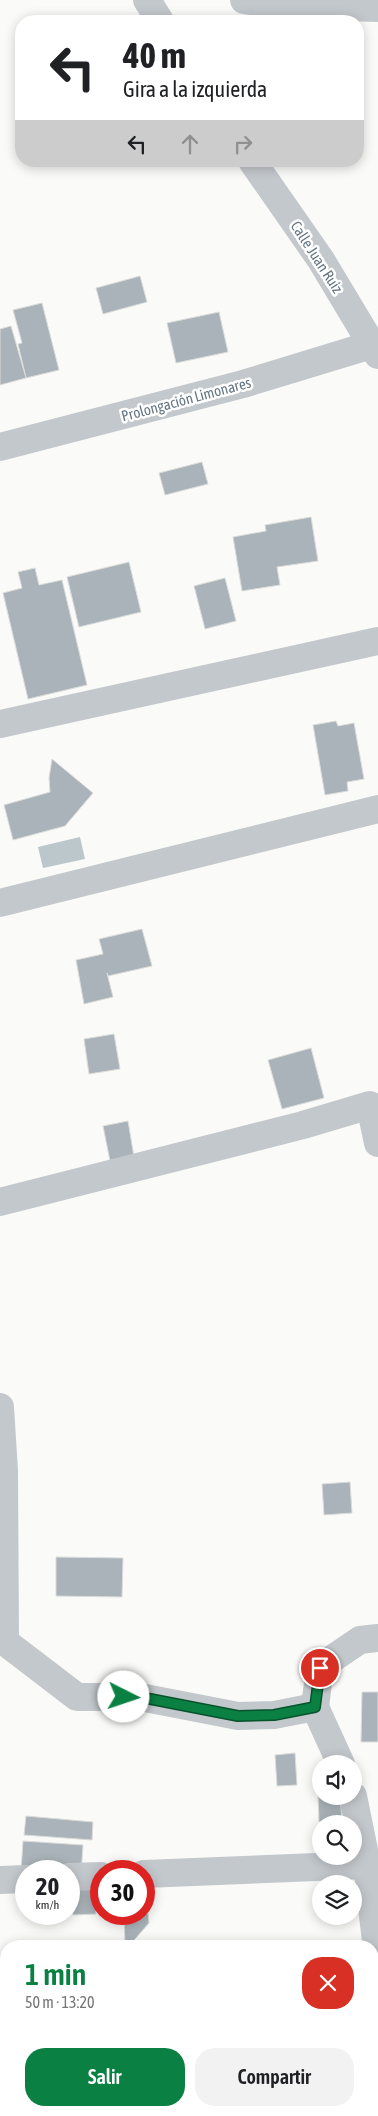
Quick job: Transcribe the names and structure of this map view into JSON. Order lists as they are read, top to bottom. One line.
{"streets":{"street":["Calle Juan Ruiz","Prolongación Limonares"]},"crossings":[["Calle Juan Ruiz","Prolongación Limonares"]],"page":{"turn":["40 m","Gira a la izquierda"],"speed":"20 km/h","limit":"30","heading":["1 min","50 m · 13:20"],"buttons":["Salir","Compartir"]}}
